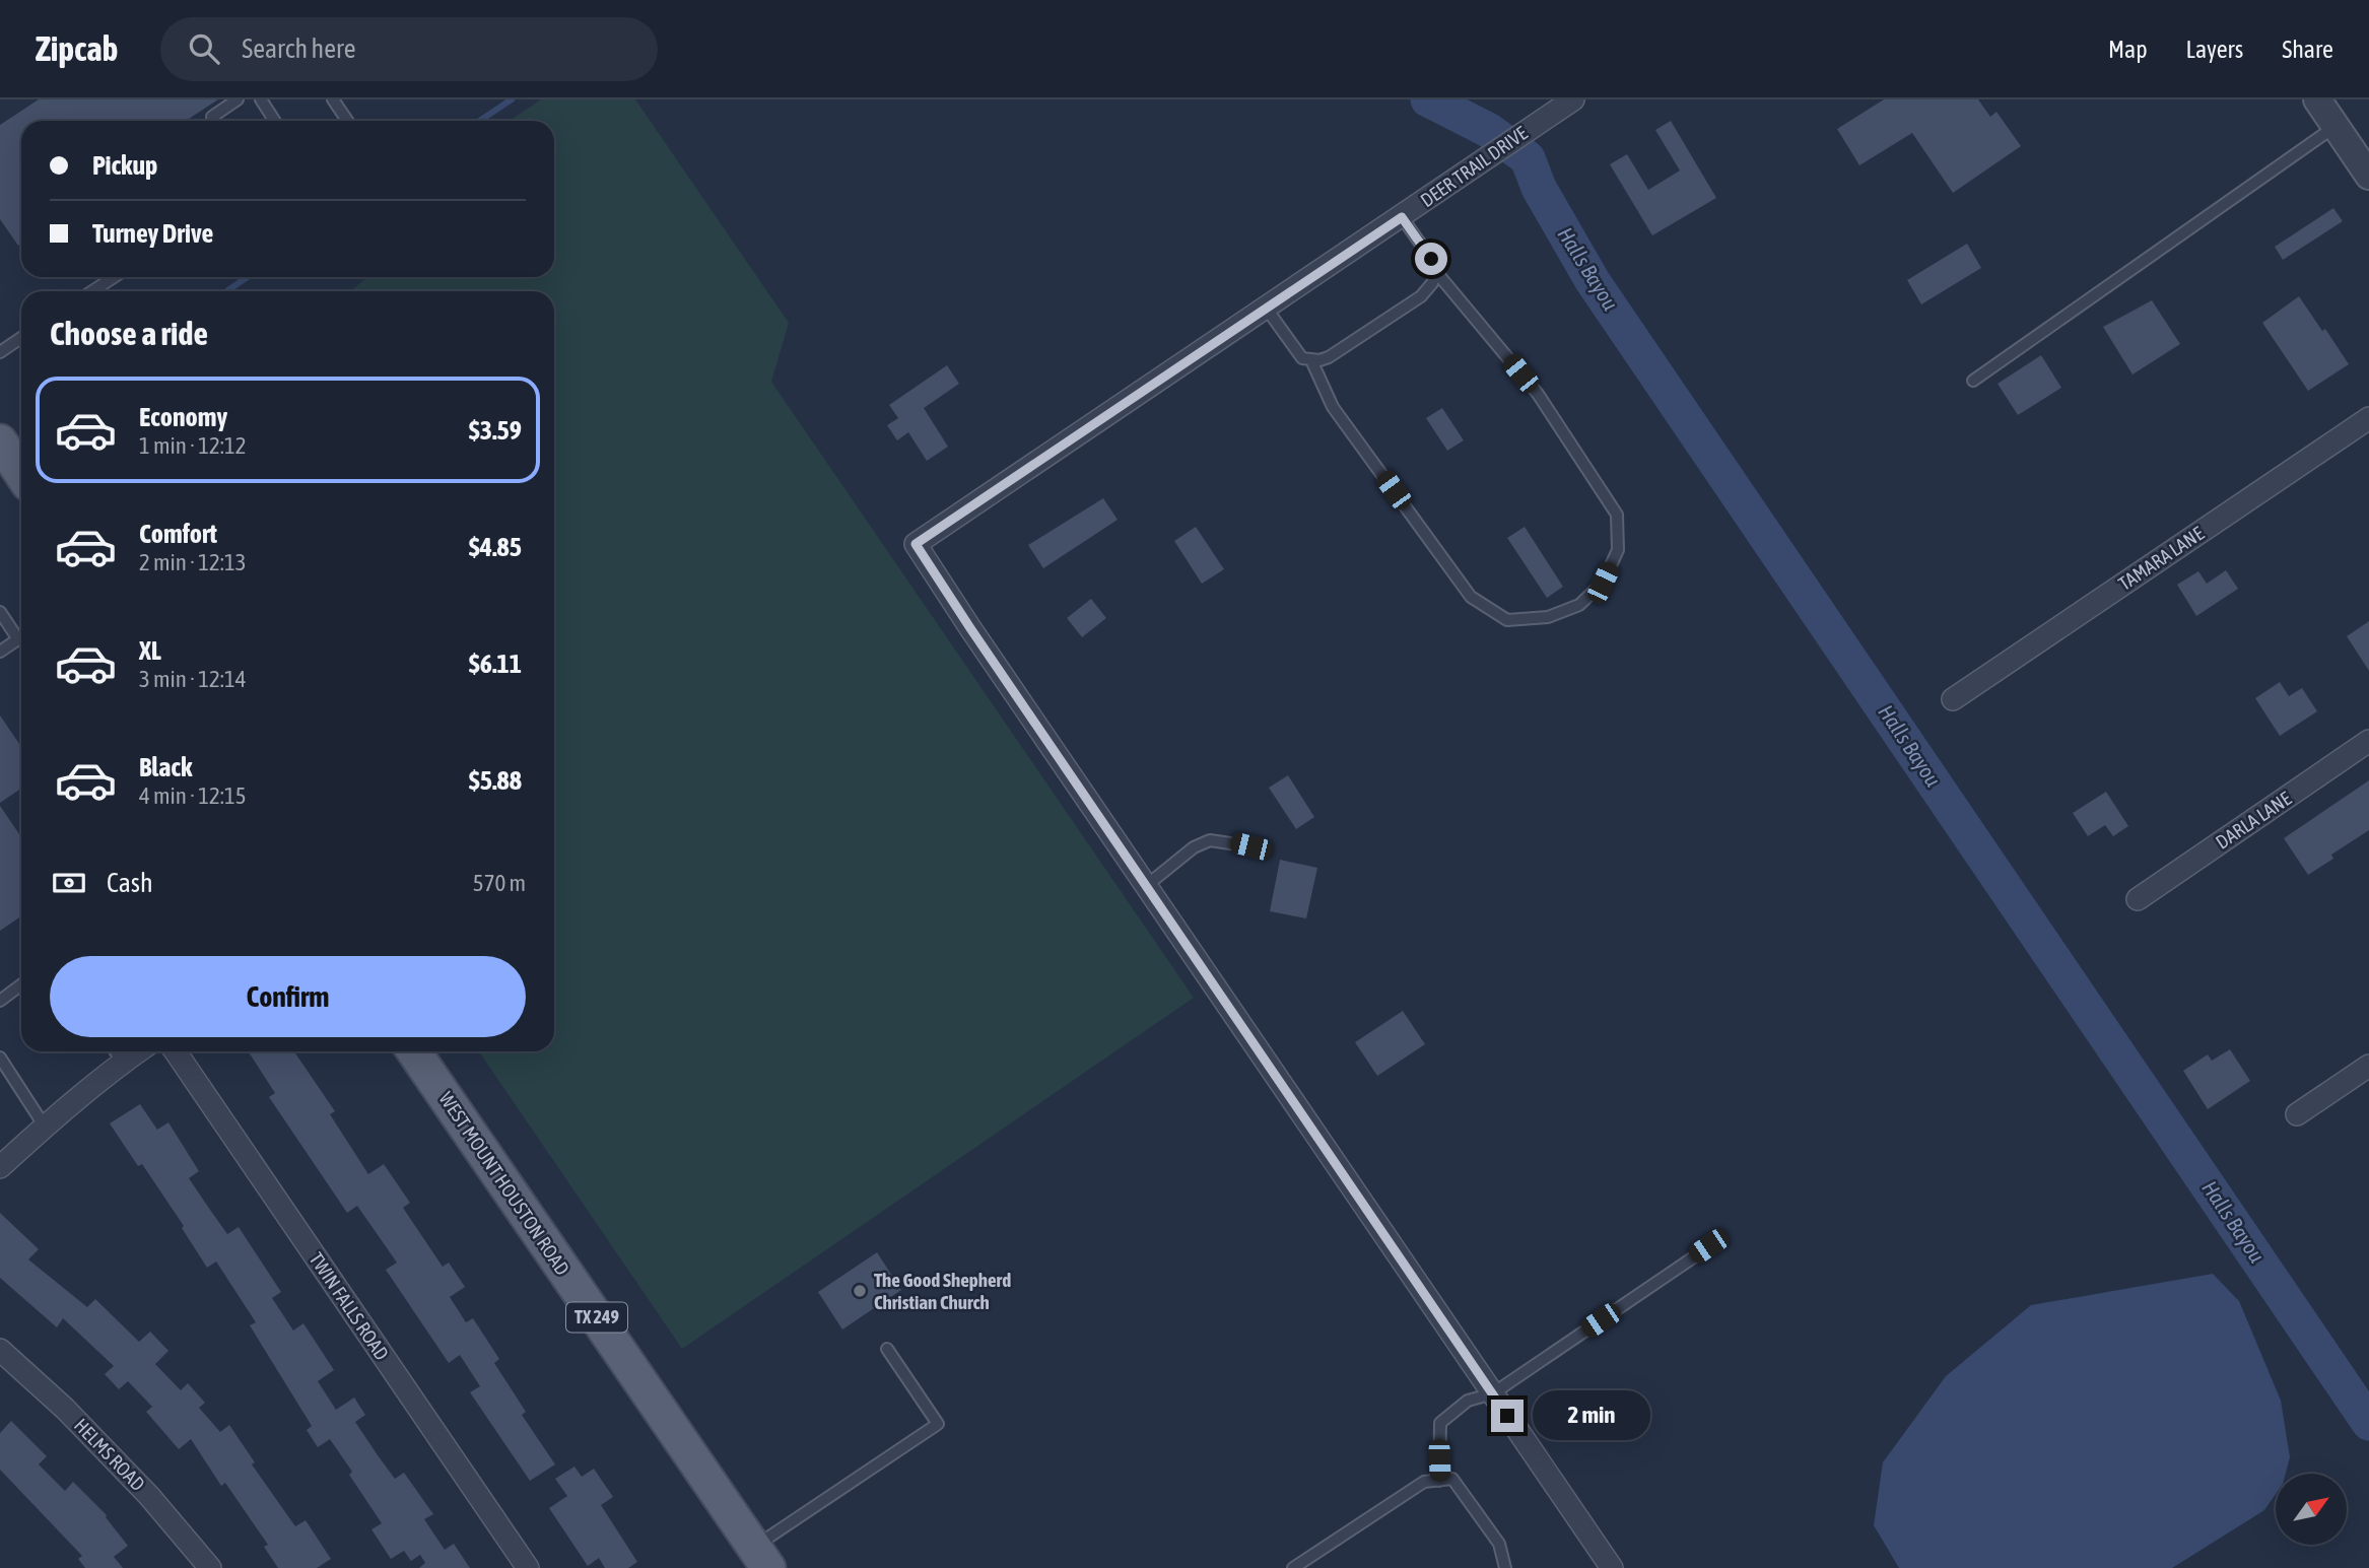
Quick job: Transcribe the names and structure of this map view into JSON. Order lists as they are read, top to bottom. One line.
{"streets":{"main road":["WEST MOUNT HOUSTON ROAD","TX 249"],"street":["DEER TRAIL DRIVE","TAMARA LANE","DARLA LANE","TWIN FALLS ROAD","HELMS ROAD"]},"water":["Halls Bayou"],"places":["The Good Shepherd Christian Church"],"north":"top right","page":{"header":"Zipcab","search":"Search here","nav":["Map","Layers","Share"],"banner":["Pickup","Turney Drive"],"heading":"Choose a ride","list":[{"name":"Economy","note":"1 min · 12:12","value":"$3.59"},{"name":"Comfort","note":"2 min · 12:13","value":"$4.85"},{"name":"XL","note":"3 min · 12:14","value":"$6.11"},{"name":"Black","note":"4 min · 12:15","value":"$5.88"}],"pay":["Cash","570 m"],"buttons":"Confirm","bubble":"2 min"}}
